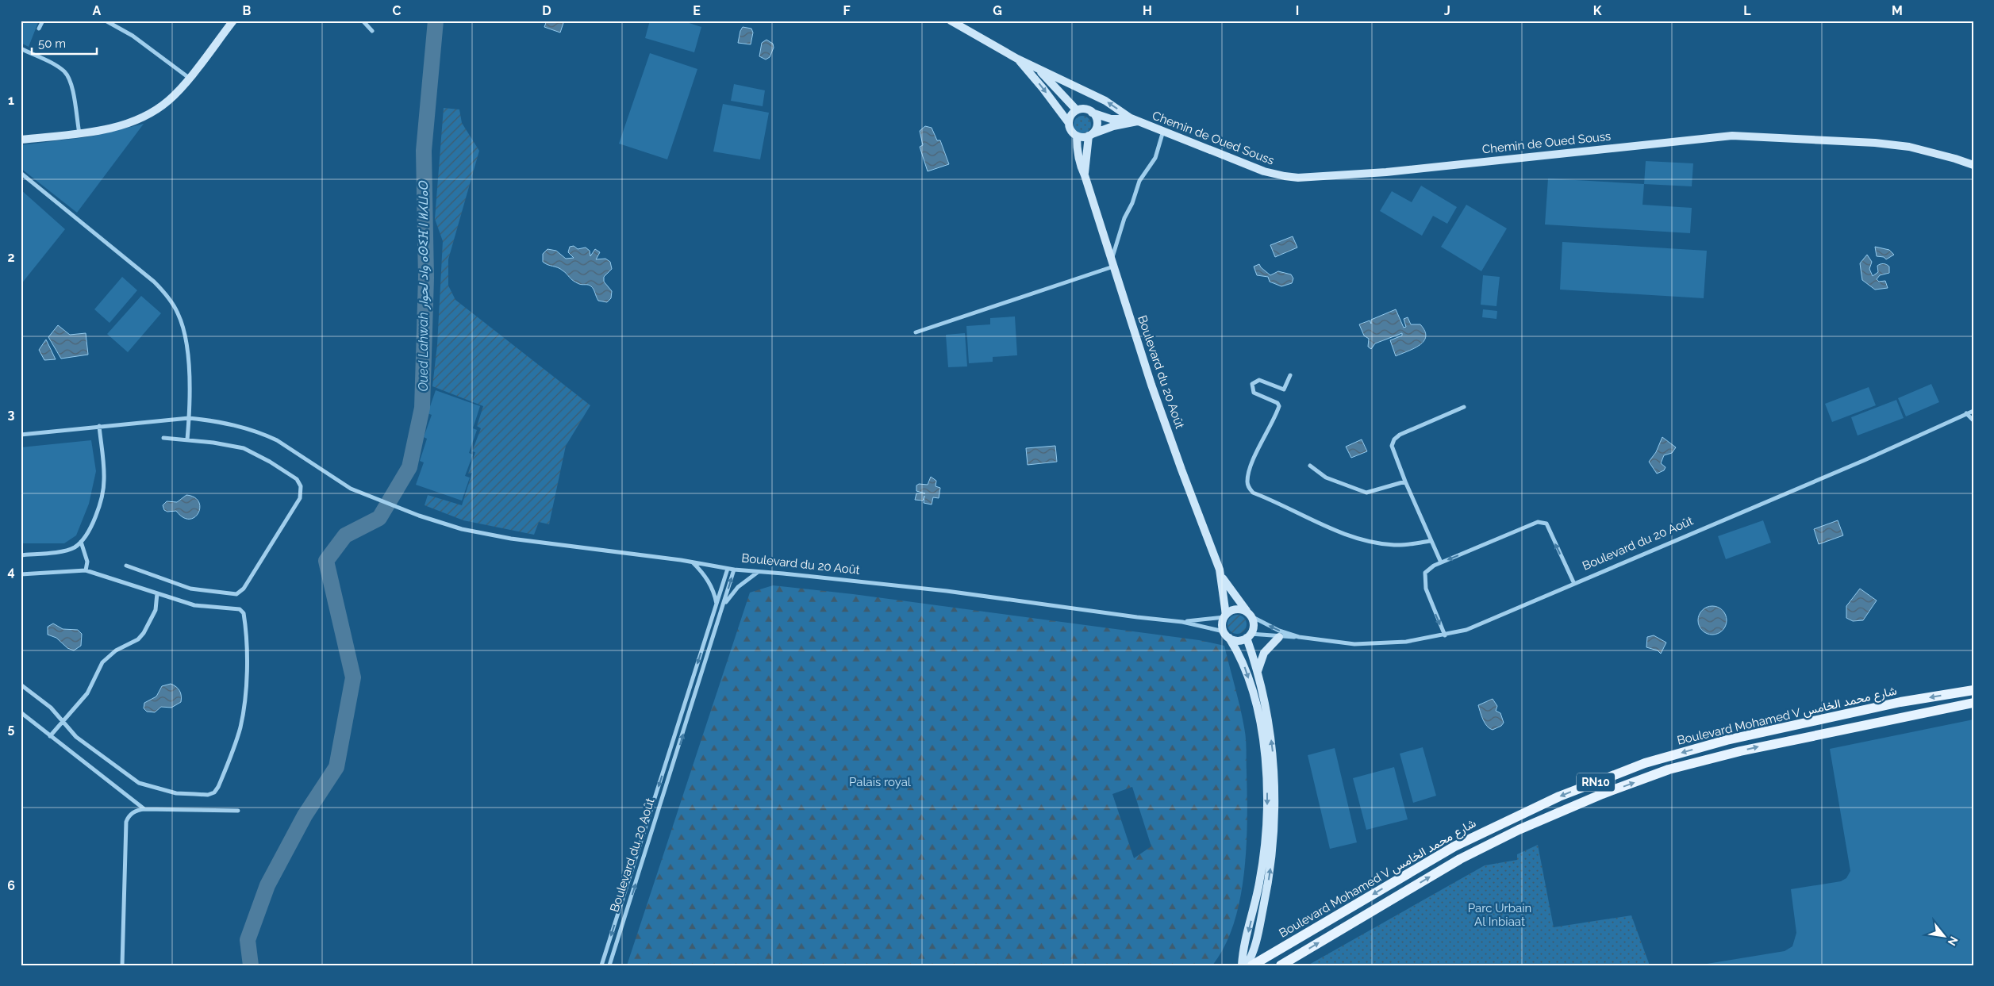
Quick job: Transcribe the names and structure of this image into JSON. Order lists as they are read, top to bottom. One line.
{"streets":{"main road":["Boulevard Mohamed V شارع محمد الخامس","RN10"],"street":["Chemin de Oued Souss","Boulevard du 20 Août"]},"crossings":[["Chemin de Oued Souss","Boulevard du 20 Août"]],"water":["Oued Lahwah واد لحوار ⴰⵙⵉⴼ ⵏ ⵍⵃⵡⴰⵔ"],"parks":["Palais royal","Parc Urbain Al Inbiaat"],"scale_bar":"50 m","north":"bottom right","grid":{"columns":["A","B","C","D","E","F","G","H","I","J","K","L","M"],"rows":["1","2","3","4","5","6"]}}
